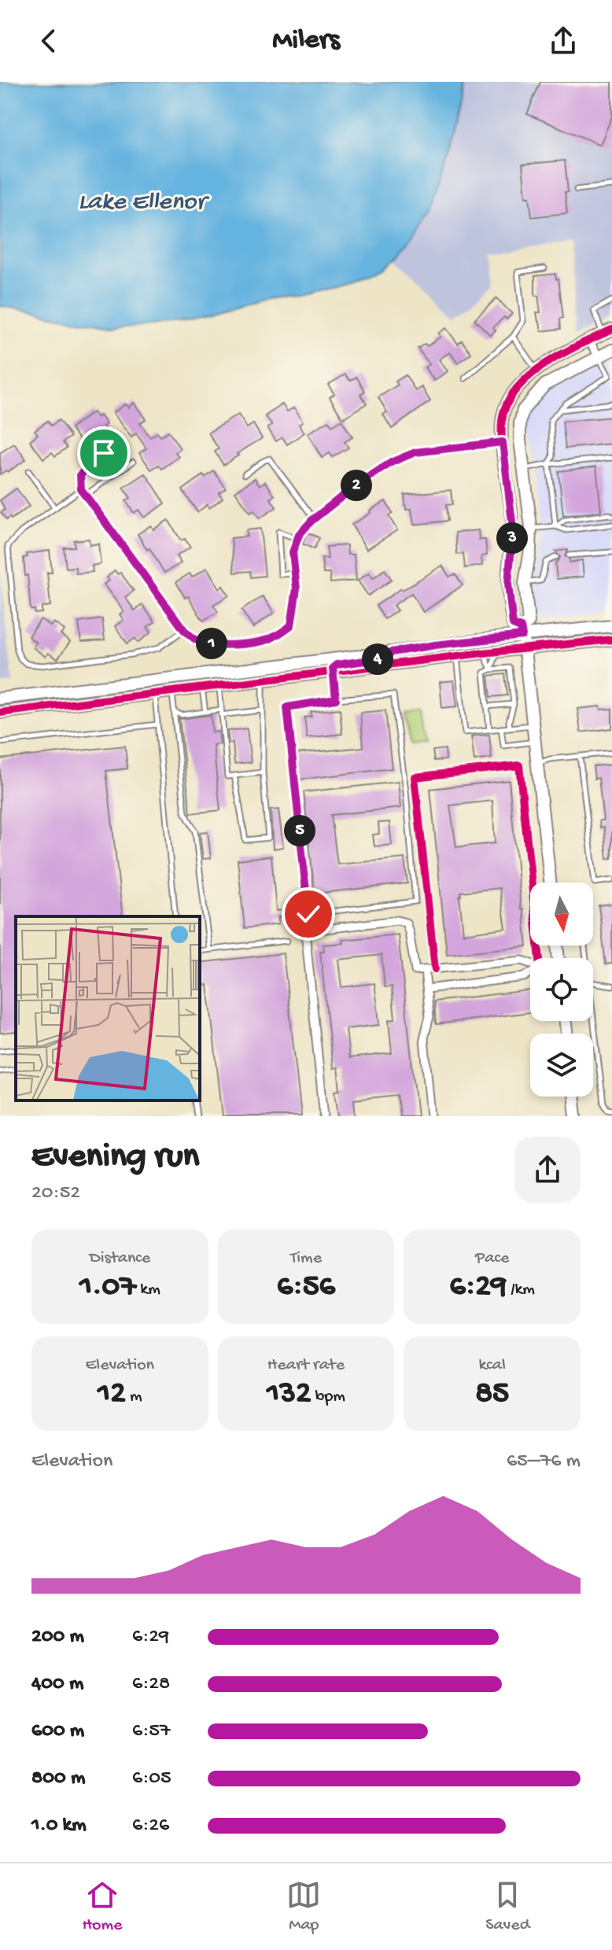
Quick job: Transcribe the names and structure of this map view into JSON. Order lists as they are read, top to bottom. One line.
{"water":["Lake Ellenor"],"north":"bottom","page":{"header":"Milers","pins":["2","3","1","4","5"],"heading":["Evening run","20:52"],"stats":[["Distance","1.07 km"],["Time","6:56"],["Pace","6:29 /km"],["Elevation","12 m"],["Heart rate","132 bpm"],["kcal","85"]],"chart":["Elevation","65–76 m"],"list":[{"name":"200 m","note":"6:29"},{"name":"400 m","note":"6:28"},{"name":"600 m","note":"6:57"},{"name":"800 m","note":"6:05"},{"name":"1.0 km","note":"6:26"}],"tabs":["Home","Map","Saved"]}}
